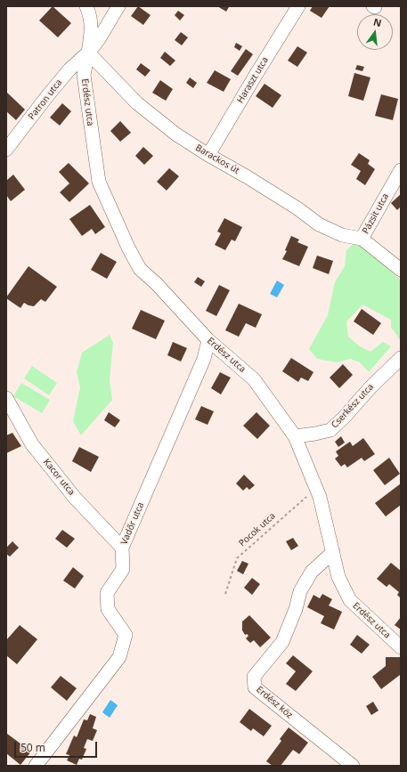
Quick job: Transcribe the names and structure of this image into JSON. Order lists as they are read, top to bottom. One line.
{"streets":{"street":["Haraszt utca","Patron utca","Erdész utca","Barackos út","Pázsit utca","Cserkész utca","Kacor utca","Vadőr utca","Erdész köz"],"path":["Pocok utca"]},"crossings":[["Haraszt utca","Barackos út"],["Patron utca","Erdész utca"],["Patron utca","Barackos út"],["Erdész utca","Barackos út"],["Erdész utca","Cserkész utca"],["Erdész utca","Vadőr utca"],["Erdész utca","Pocok utca"],["Erdész utca","Erdész köz"],["Barackos út","Pázsit utca"],["Kacor utca","Vadőr utca"]],"scale_bar":"50 m","north":"top"}
